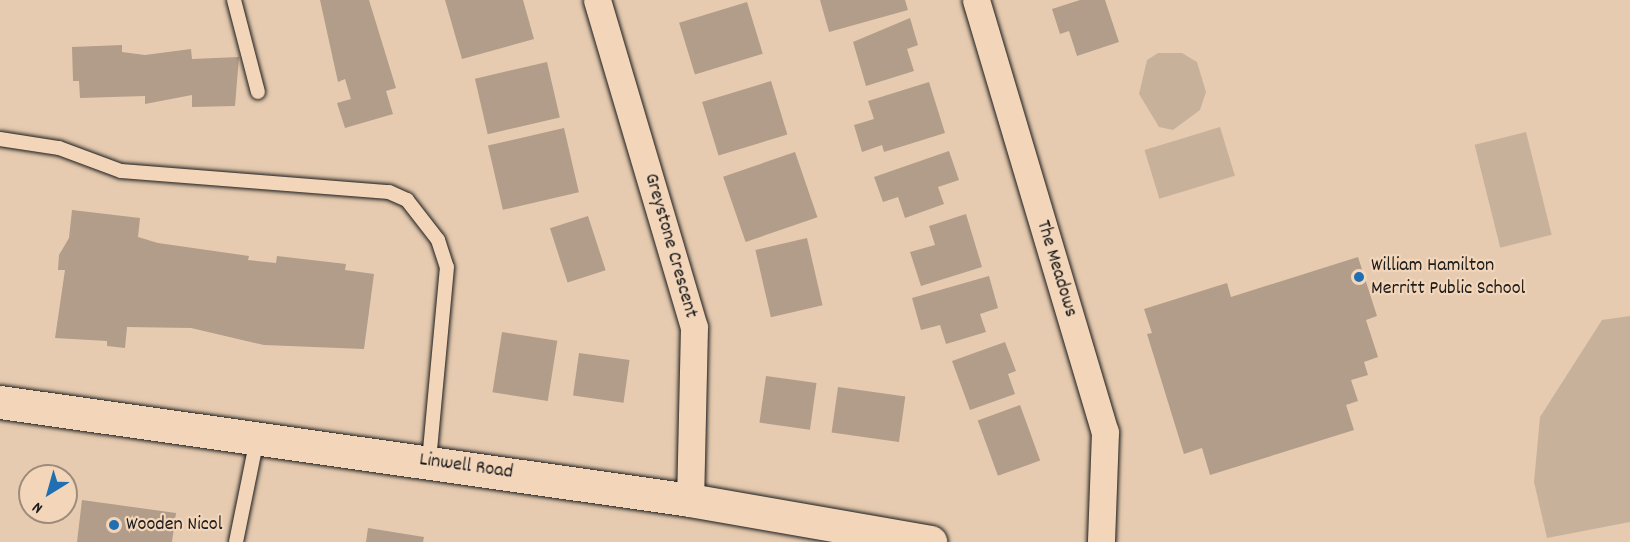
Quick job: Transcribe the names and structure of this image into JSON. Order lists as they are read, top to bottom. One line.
{"streets":{"main road":["Linwell Road"],"street":["Greystone Crescent","The Meadows"]},"crossings":[["Greystone Crescent","Linwell Road"]],"places":["William Hamilton Merritt Public School","Wooden Nicol"],"north":"bottom left"}
